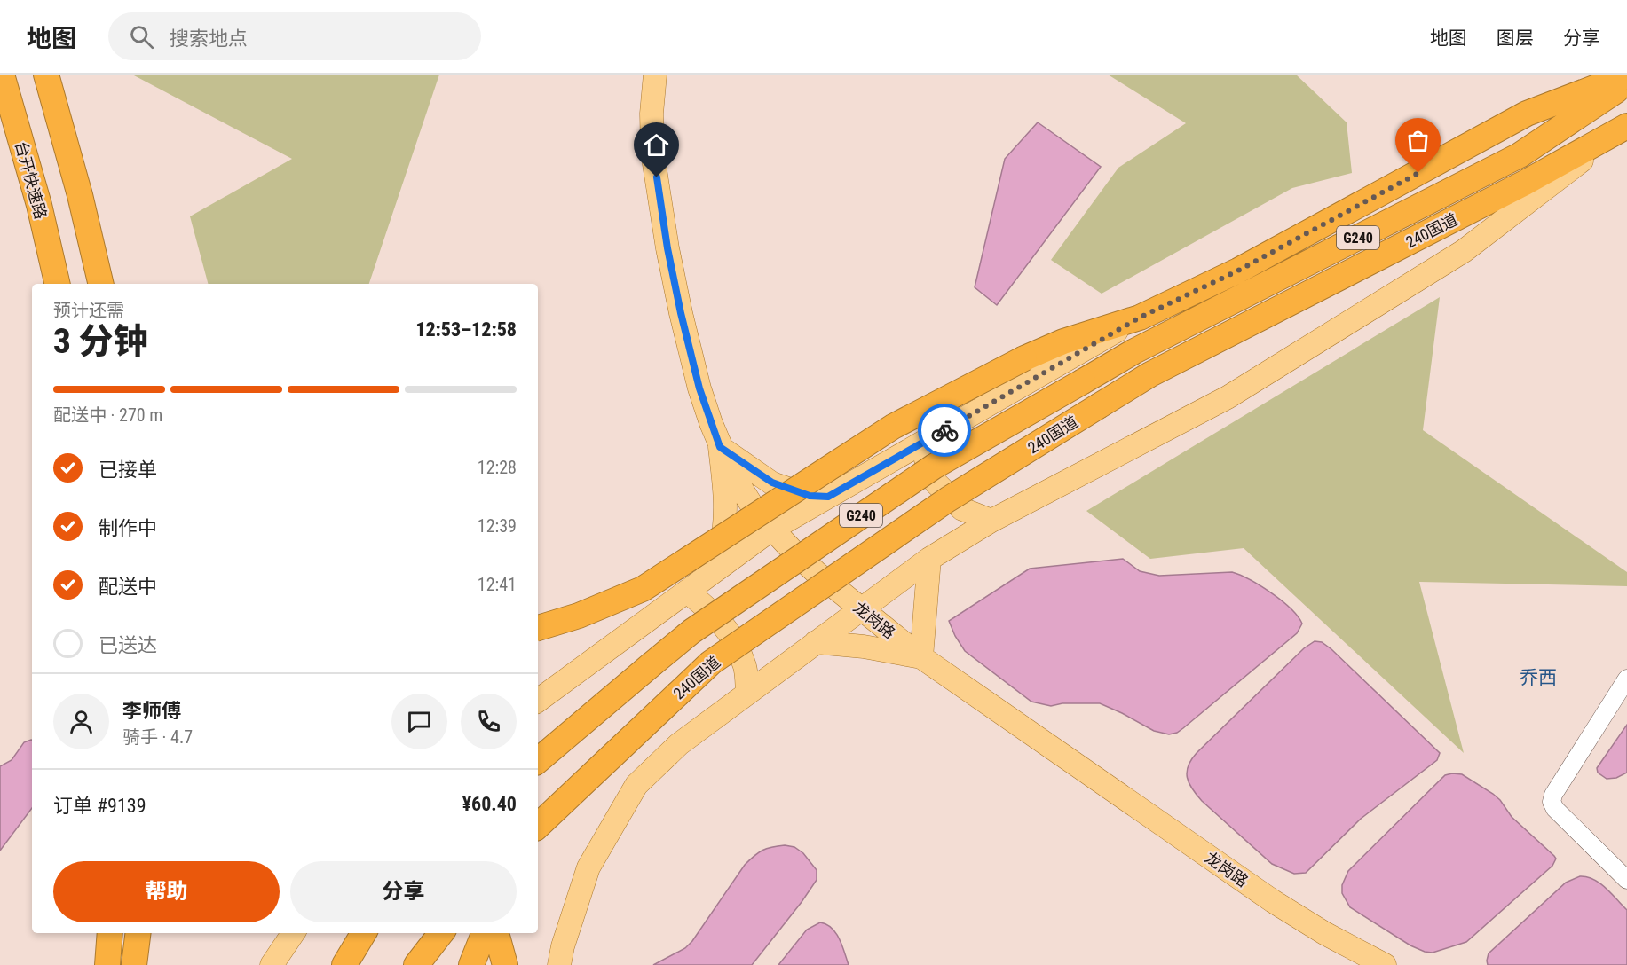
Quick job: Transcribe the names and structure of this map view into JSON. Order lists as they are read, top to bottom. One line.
{"streets":{"highway":["台开快速路","240国道","G240"],"main road":["龙岗路"]},"districts":["乔西"],"page":{"header":"地图","search":"搜索地点","nav":["地图","图层","分享"],"heading":["3 分钟","预计还需","12:53–12:58"],"panel":["李师傅","骑手 · 4.7","订单 #9139","¥60.40"],"bar":"配送中 · 270 m","list":[["已接单","12:28"],["制作中","12:39"],["配送中","12:41"],"已送达"],"buttons":["帮助","分享"]}}
